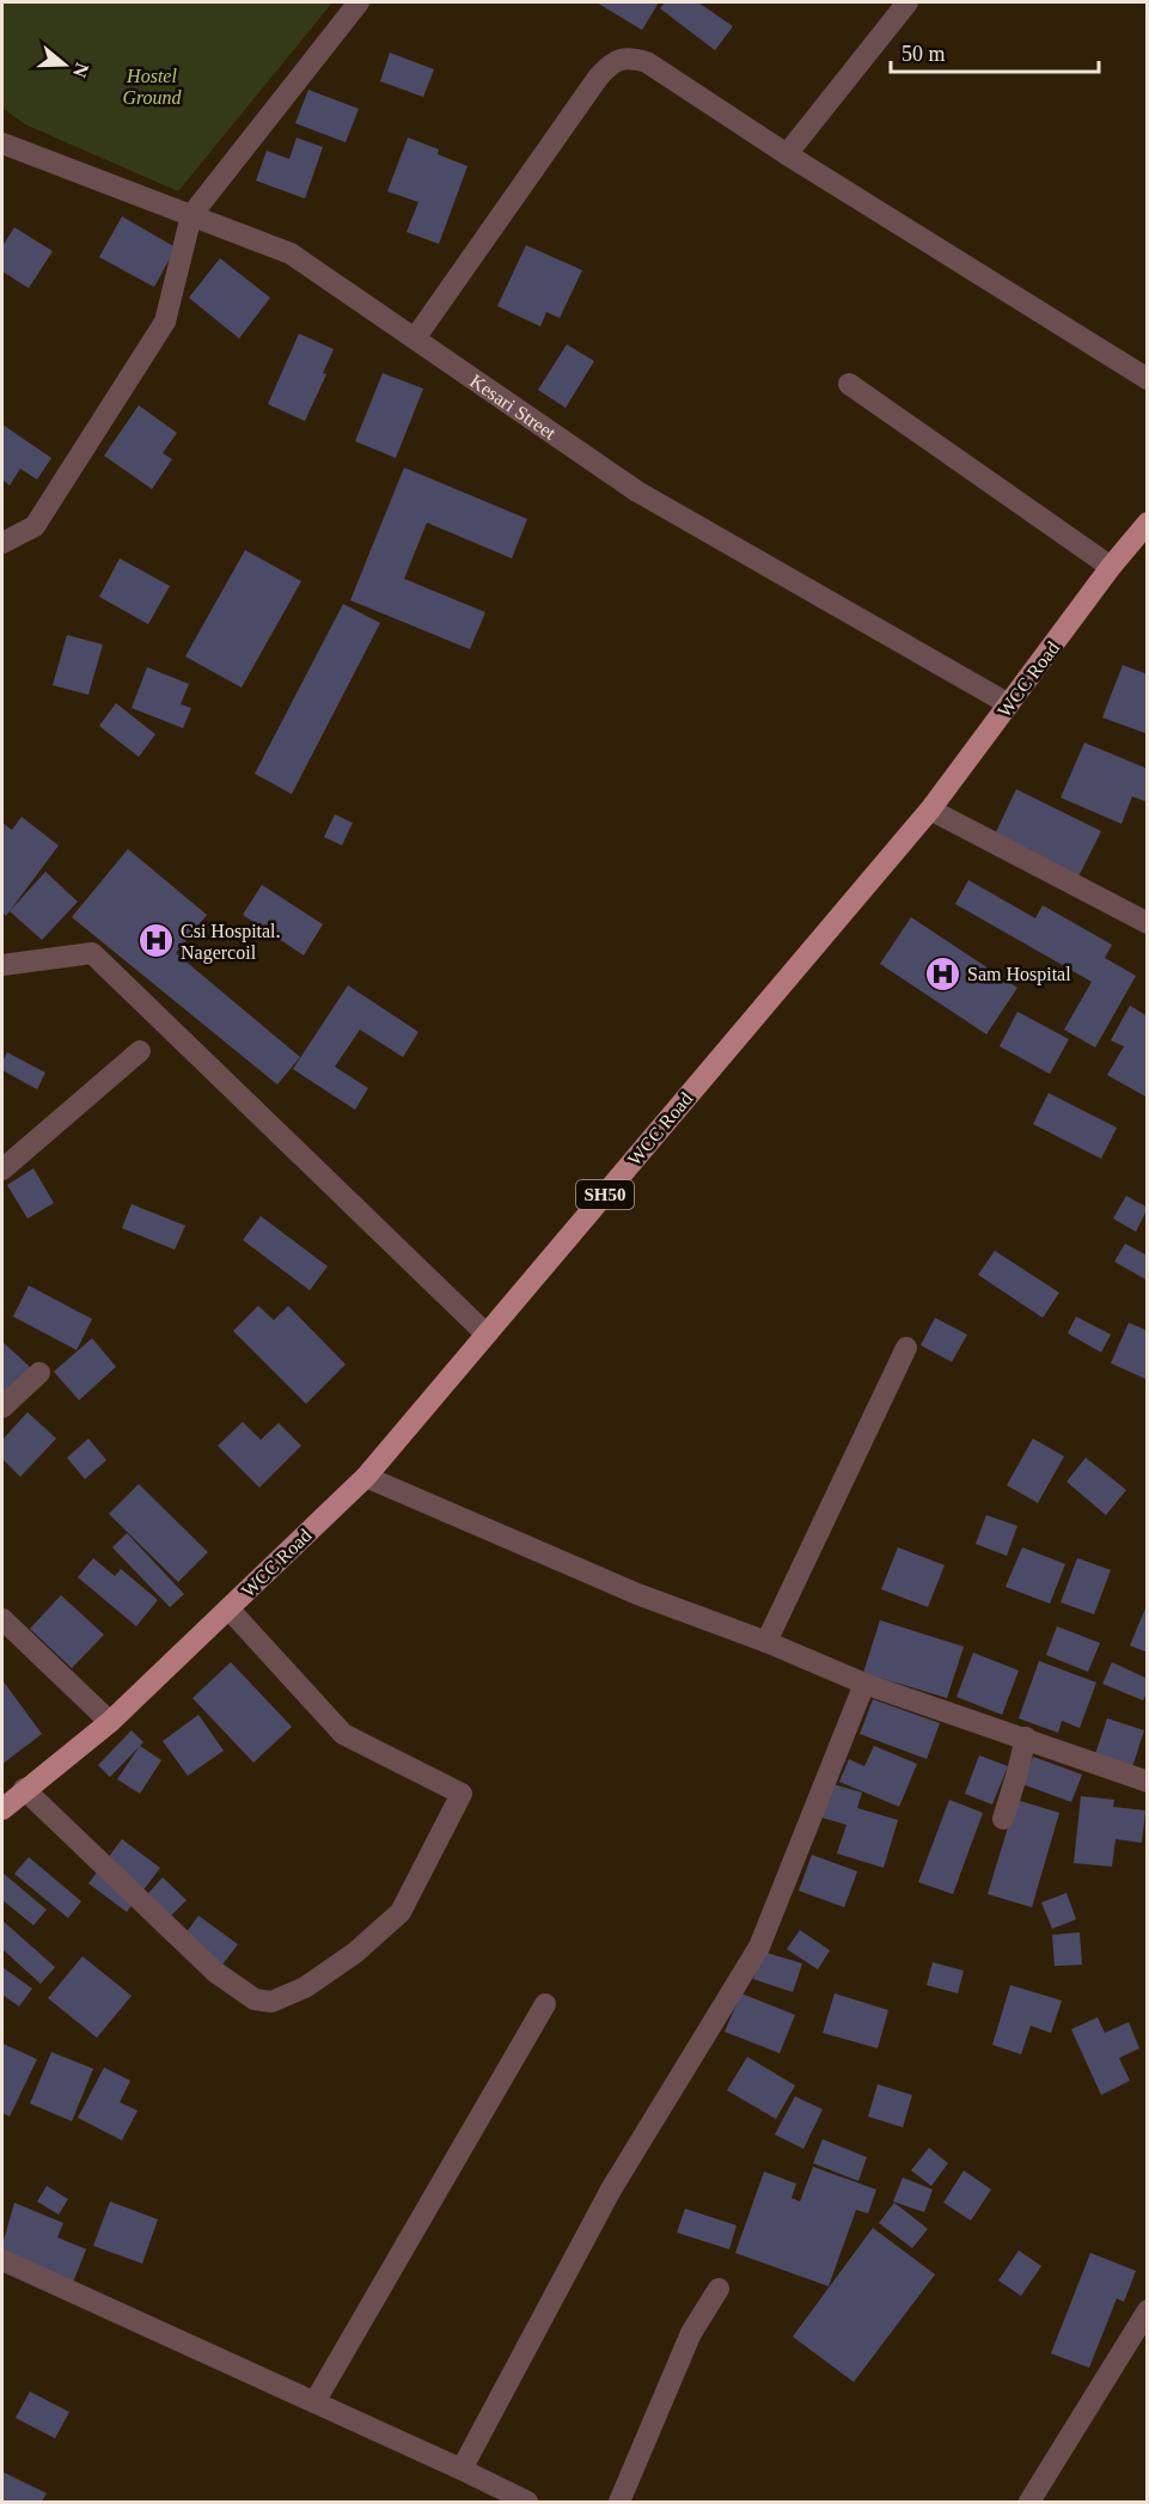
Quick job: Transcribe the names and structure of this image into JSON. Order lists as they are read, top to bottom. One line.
{"streets":{"main road":["WCC Road","SH50"],"street":["Kesari Street"]},"crossings":[["Kesari Street","WCC Road"]],"parks":["Hostel Ground"],"places":{"hospital":["Csi Hospital. Nagercoil","Sam Hospital"]},"scale_bar":"50 m","north":"right"}
